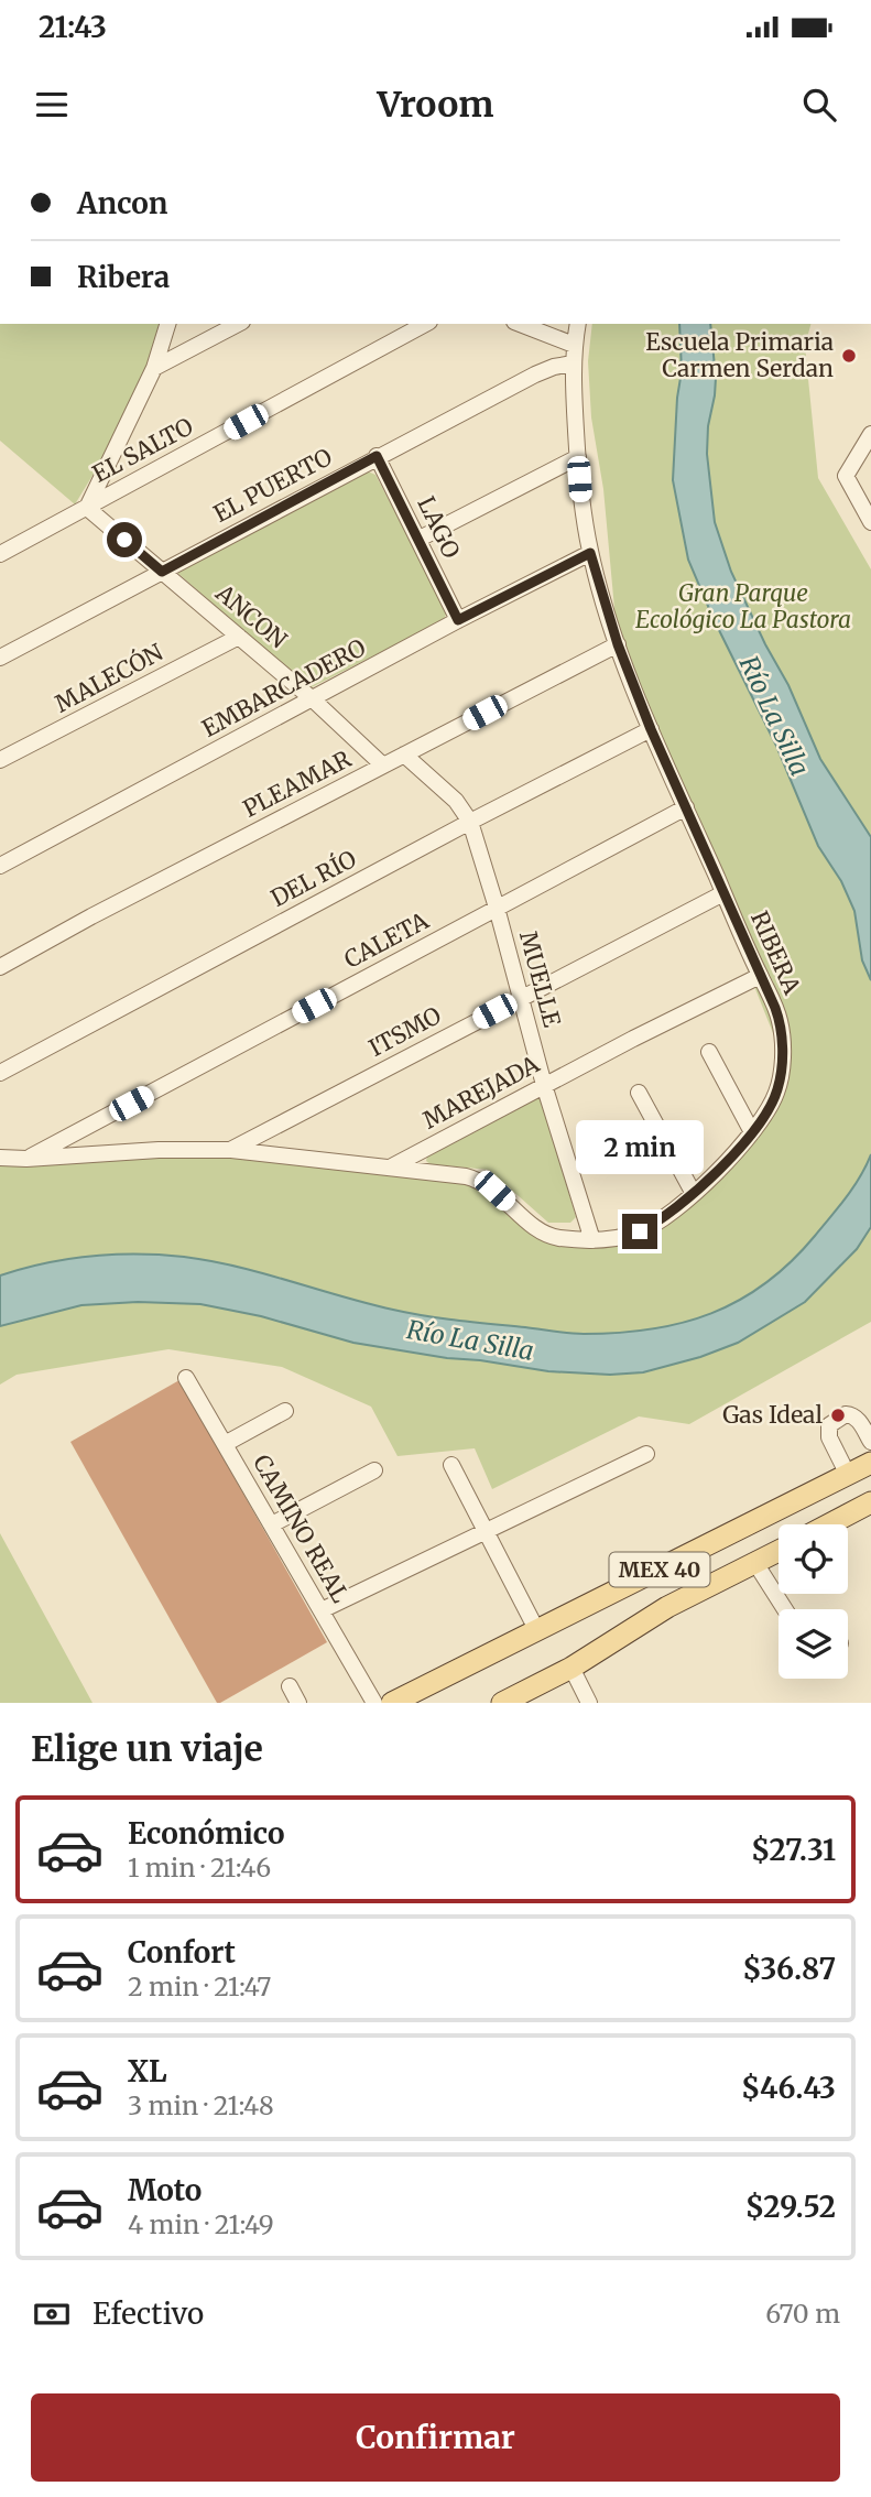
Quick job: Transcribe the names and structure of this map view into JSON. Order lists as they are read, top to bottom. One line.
{"streets":{"main road":["MEX 40"],"street":["EL SALTO","EL PUERTO","LAGO","ANCON","MALECÓN","EMBARCADERO","PLEAMAR","DEL RÍO","CALETA","RIBERA","MUELLE","ITSMO","MAREJADA","CAMINO REAL"]},"crossings":[["EL SALTO","ANCON"],["EL PUERTO","LAGO"],["EL PUERTO","ANCON"],["EL PUERTO","RIBERA"],["LAGO","EMBARCADERO"],["ANCON","MALECÓN"],["ANCON","EMBARCADERO"],["ANCON","PLEAMAR"],["EMBARCADERO","RIBERA"],["PLEAMAR","RIBERA"],["PLEAMAR","MUELLE"],["DEL RÍO","RIBERA"],["DEL RÍO","MUELLE"],["CALETA","RIBERA"],["CALETA","MUELLE"],["RIBERA","MUELLE"],["RIBERA","ITSMO"],["RIBERA","MAREJADA"],["MUELLE","ITSMO"],["MUELLE","MAREJADA"]],"water":["Río La Silla"],"parks":["Gran Parque Ecológico La Pastora"],"places":["Escuela Primaria Carmen Serdan","Gas Ideal"],"page":{"status":"21:43","header":"Vroom","banner":["Ancon","Ribera"],"bubble":"2 min","heading":"Elige un viaje","list":[{"name":"Económico","note":"1 min · 21:46","value":"$27.31"},{"name":"Confort","note":"2 min · 21:47","value":"$36.87"},{"name":"XL","note":"3 min · 21:48","value":"$46.43"},{"name":"Moto","note":"4 min · 21:49","value":"$29.52"}],"pay":["Efectivo","670 m"],"buttons":"Confirmar"}}
